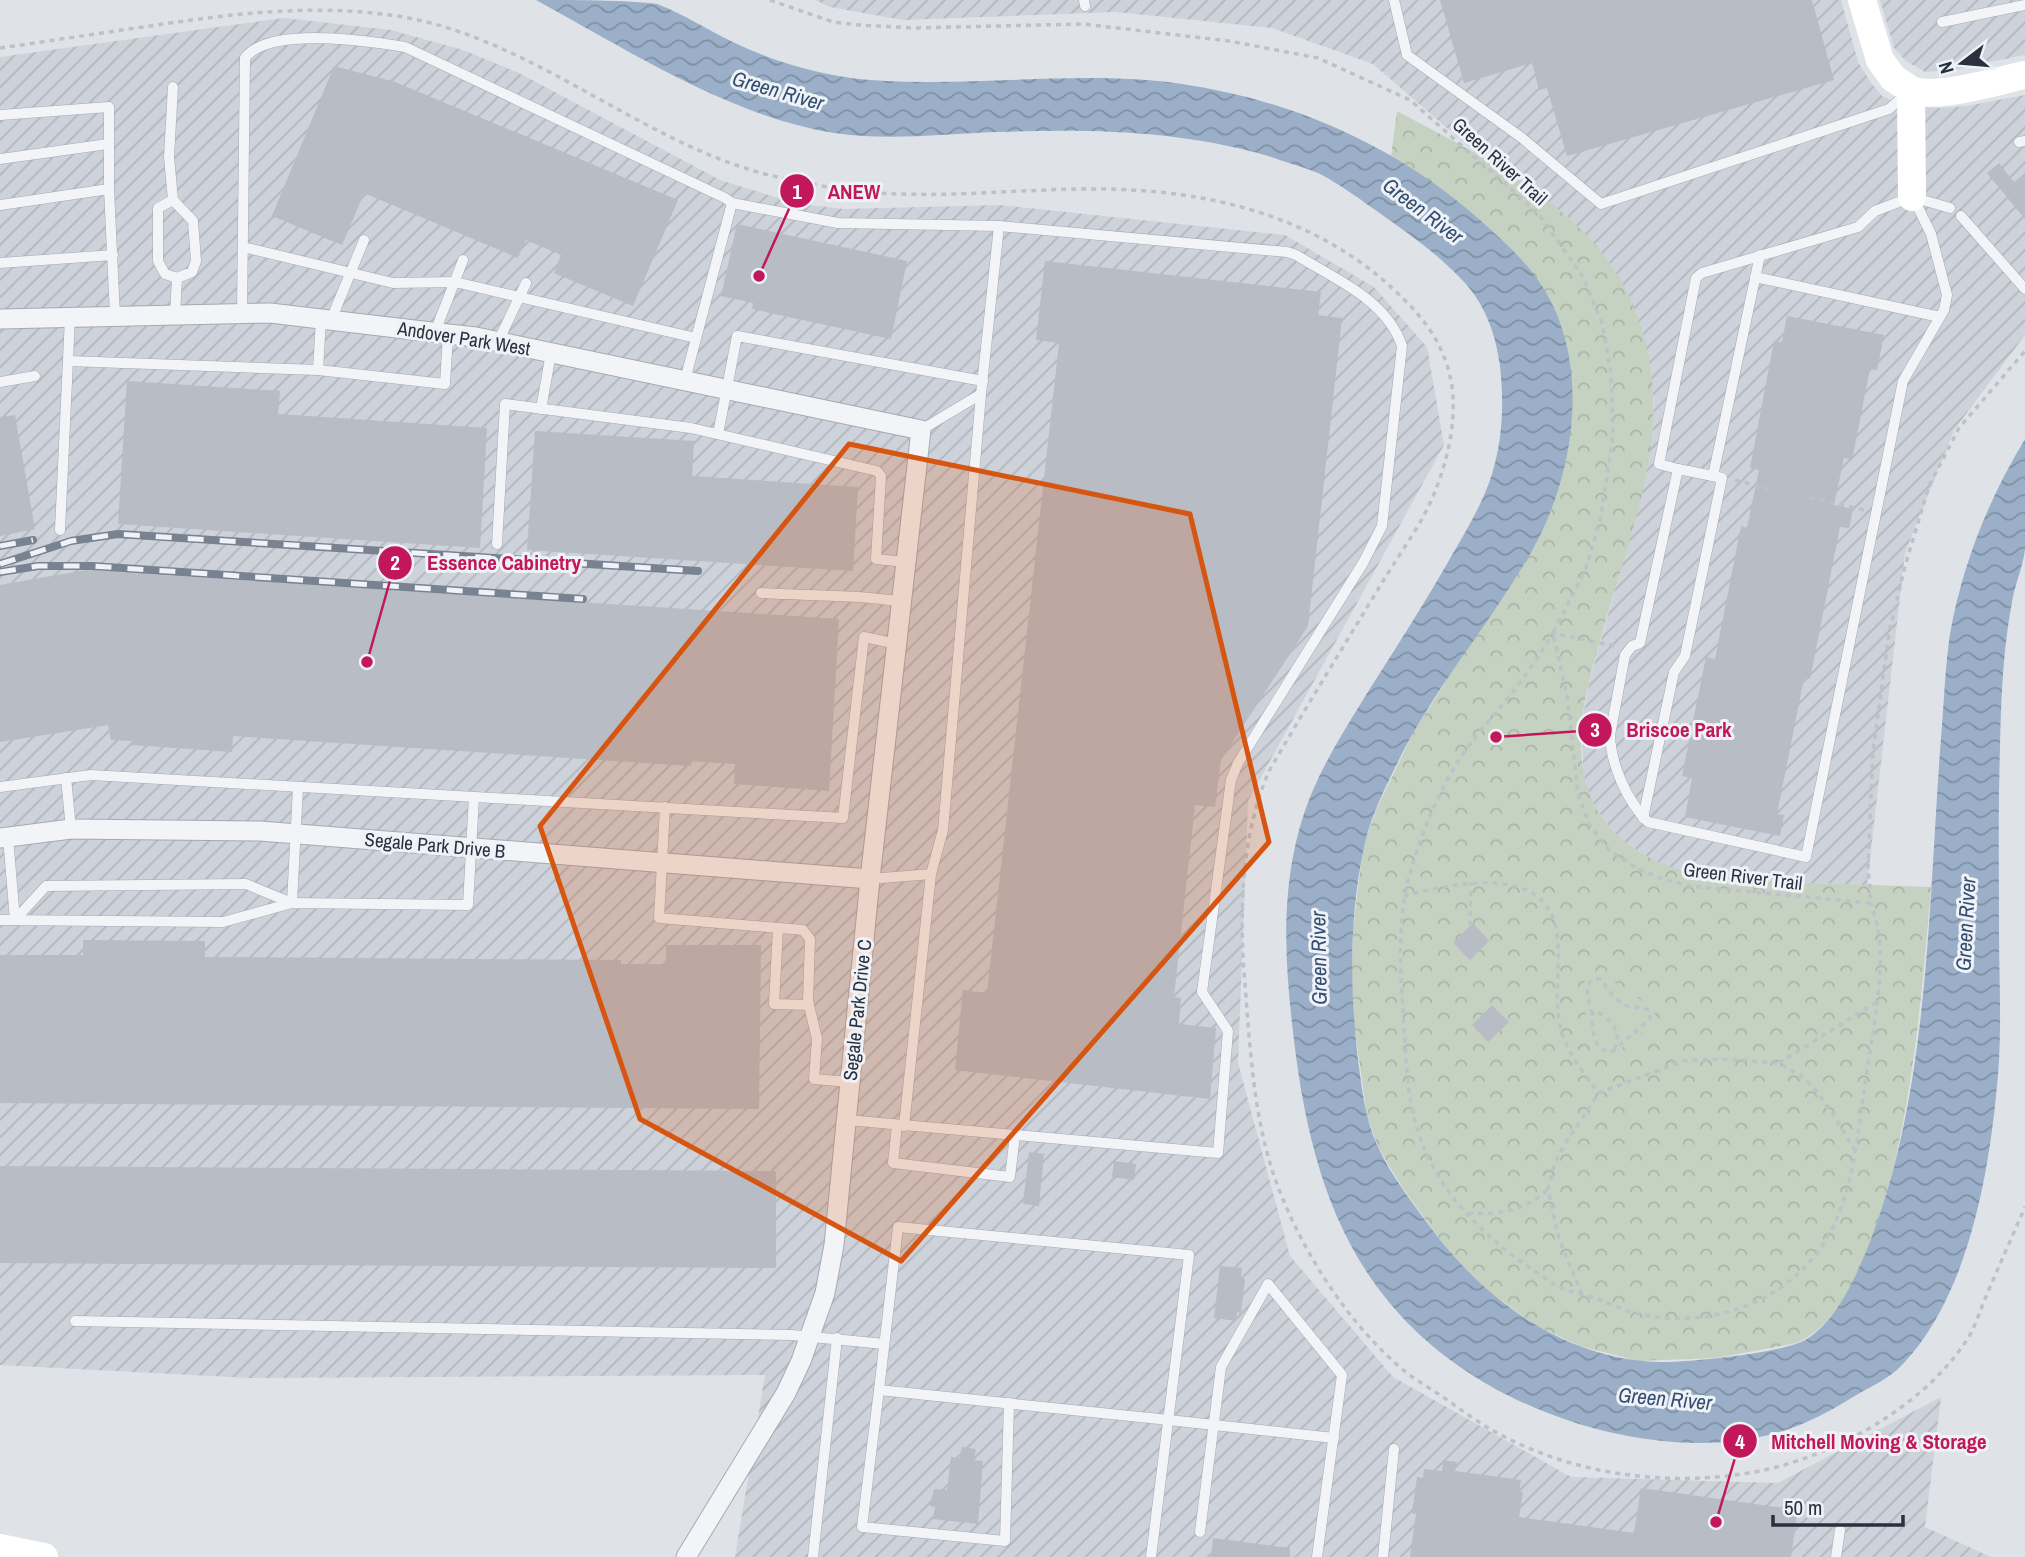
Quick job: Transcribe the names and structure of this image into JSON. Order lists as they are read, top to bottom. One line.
{"streets":{"street":["Andover Park West","Segale Park Drive B","Segale Park Drive C"],"path":["Green River Trail"]},"crossings":[["Andover Park West","Segale Park Drive C"],["Segale Park Drive B","Segale Park Drive C"]],"water":["Green River"],"places":["ANEW","Essence Cabinetry","Briscoe Park","Mitchell Moving & Storage"],"scale_bar":"50 m","north":"left"}
